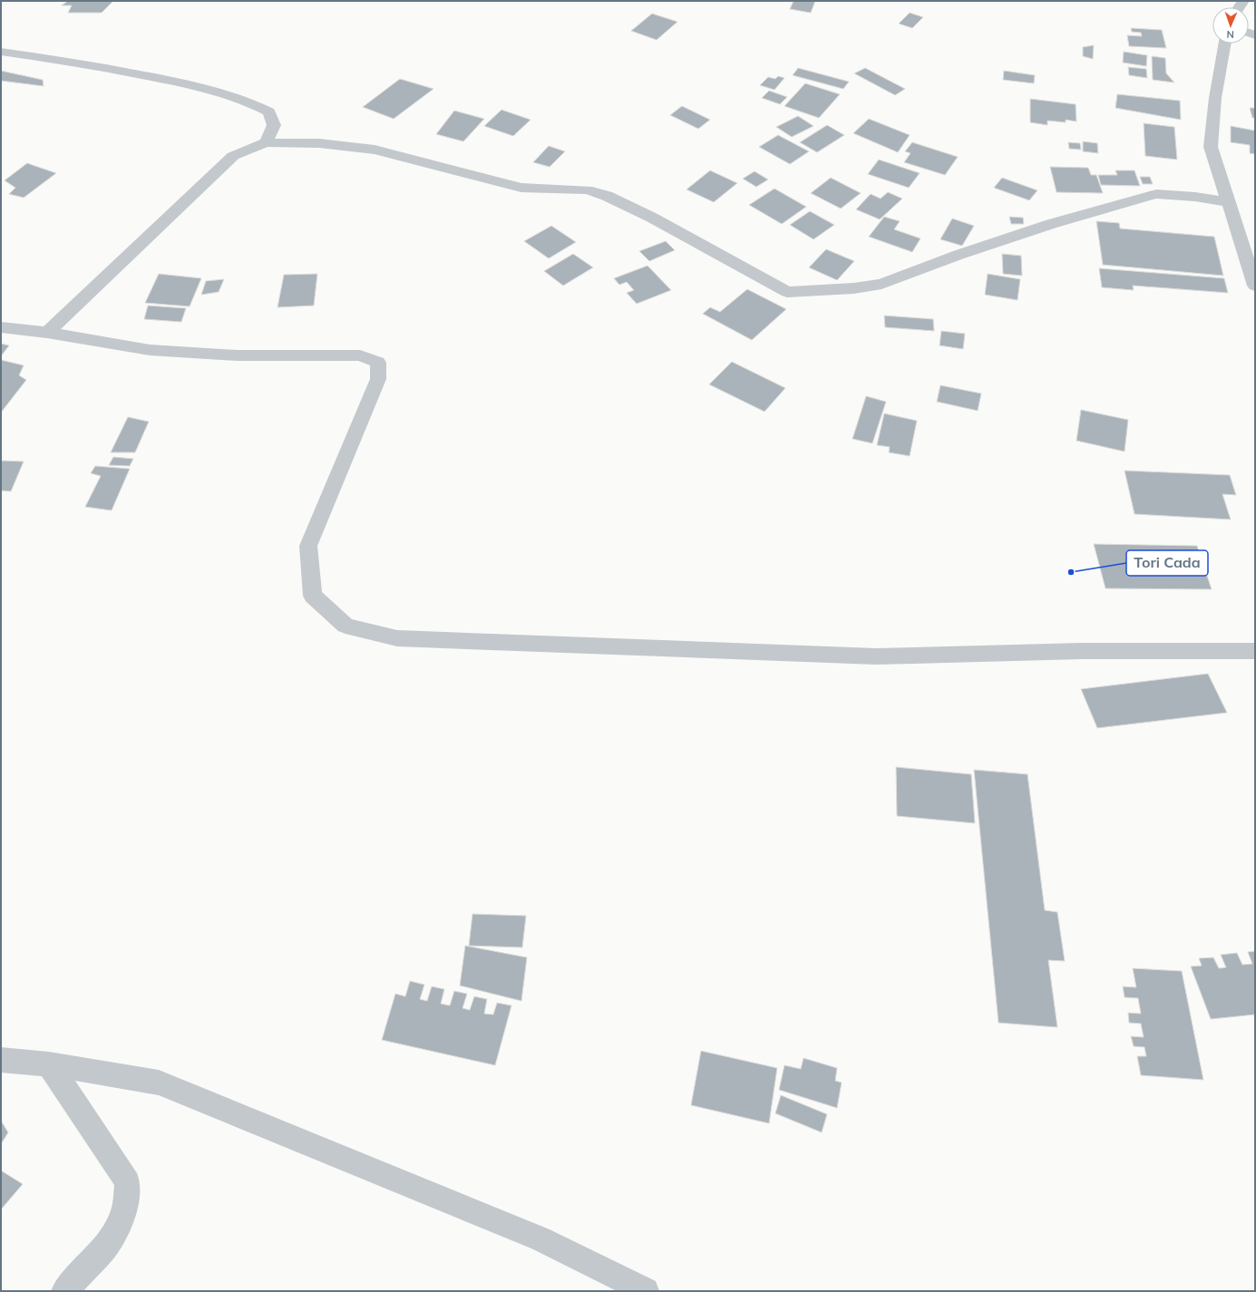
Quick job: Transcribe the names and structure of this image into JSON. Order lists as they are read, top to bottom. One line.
{"places":["Tori Cada"],"north":"bottom"}
